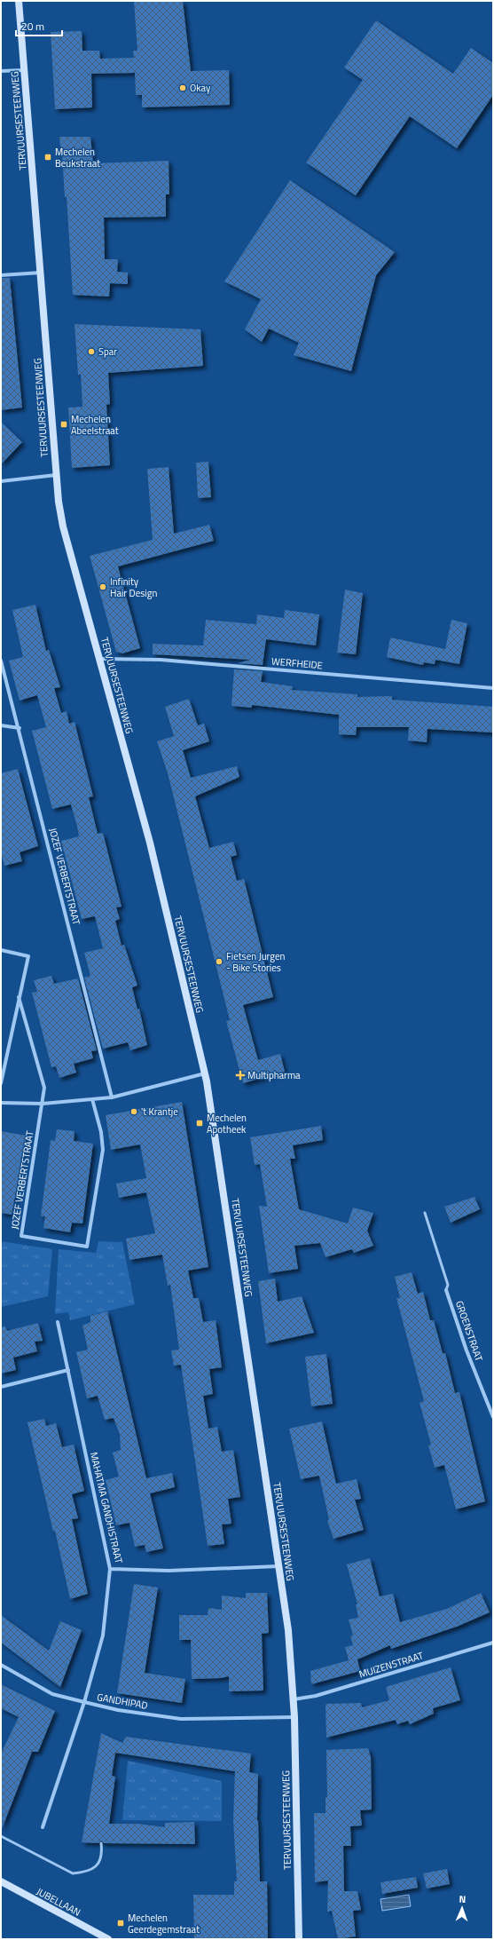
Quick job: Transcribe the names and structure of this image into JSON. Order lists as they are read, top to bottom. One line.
{"streets":{"street":["TERVUURSESTEENWEG","WERFHEIDE","JOZEF VERBERTSTRAAT","GROENSTRAAT","MAHATMA GANDHISTRAAT","MUIZENSTRAAT","GANDHIPAD","JUBELLAAN"]},"crossings":[["TERVUURSESTEENWEG","WERFHEIDE"],["TERVUURSESTEENWEG","MAHATMA GANDHISTRAAT"],["TERVUURSESTEENWEG","MUIZENSTRAAT"],["TERVUURSESTEENWEG","GANDHIPAD"],["MAHATMA GANDHISTRAAT","GANDHIPAD"]],"places":{"other":["Okay","Spar","Infinity Hair Design","Fietsen Jurgen - Bike Stories","'t Krantje"],"transit":["Mechelen Beukstraat","Mechelen Abeelstraat","Mechelen Apotheek","Mechelen Geerdegemstraat"],"health":["Multipharma"]},"scale_bar":"20 m","north":"top"}
